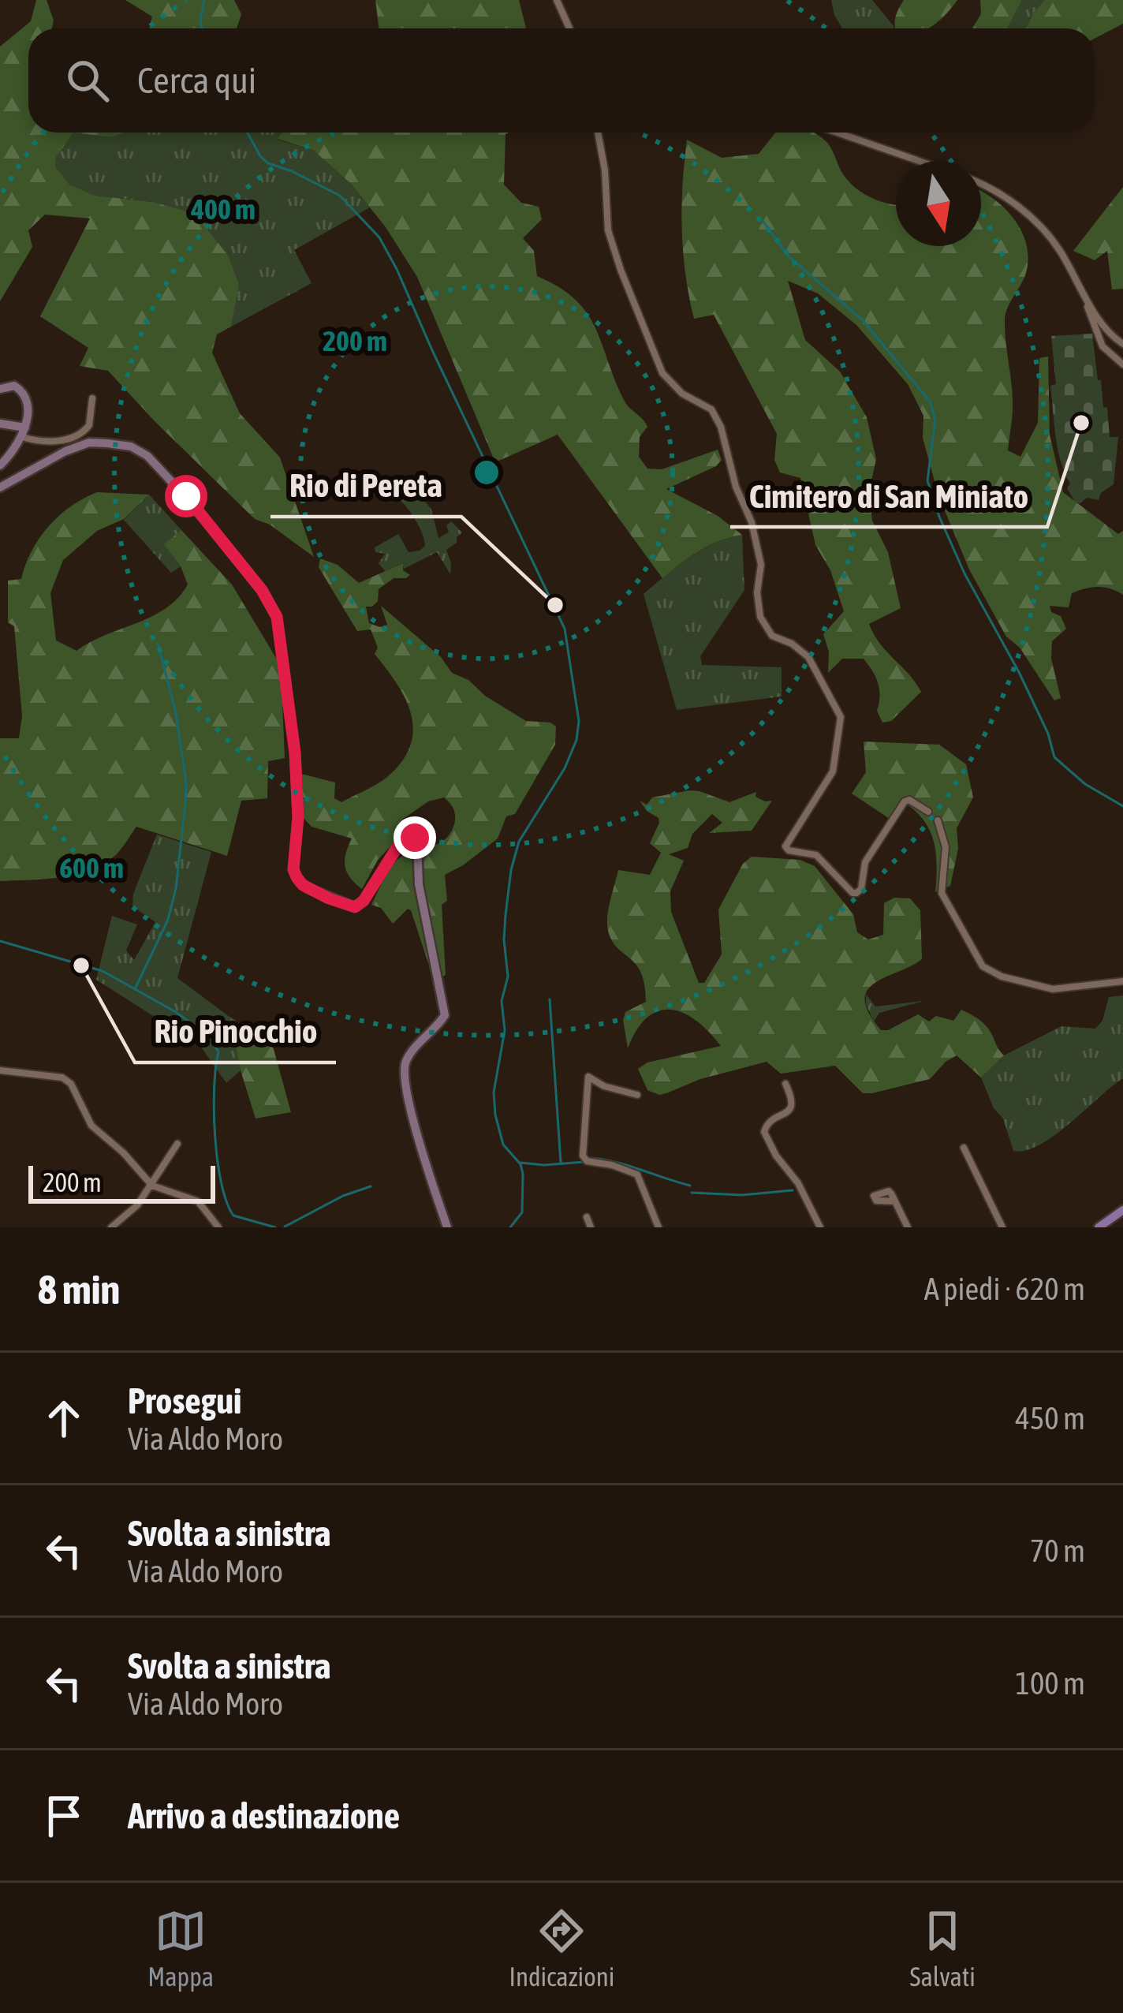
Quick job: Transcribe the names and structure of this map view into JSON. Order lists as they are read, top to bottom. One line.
{"places":["Cimitero di San Miniato","Rio di Pereta","Rio Pinocchio"],"scale_bar":"200 m","north":"bottom","page":{"search":"Cerca qui","scale":"200 m","heading":["8 min","A piedi · 620 m"],"list":[["Prosegui","Via Aldo Moro","450 m"],["Svolta a sinistra","Via Aldo Moro","70 m"],["Svolta a sinistra","Via Aldo Moro","100 m"],"Arrivo a destinazione"],"nav":["Mappa","Indicazioni","Salvati"]},"rings":["400 m","200 m","600 m"]}
